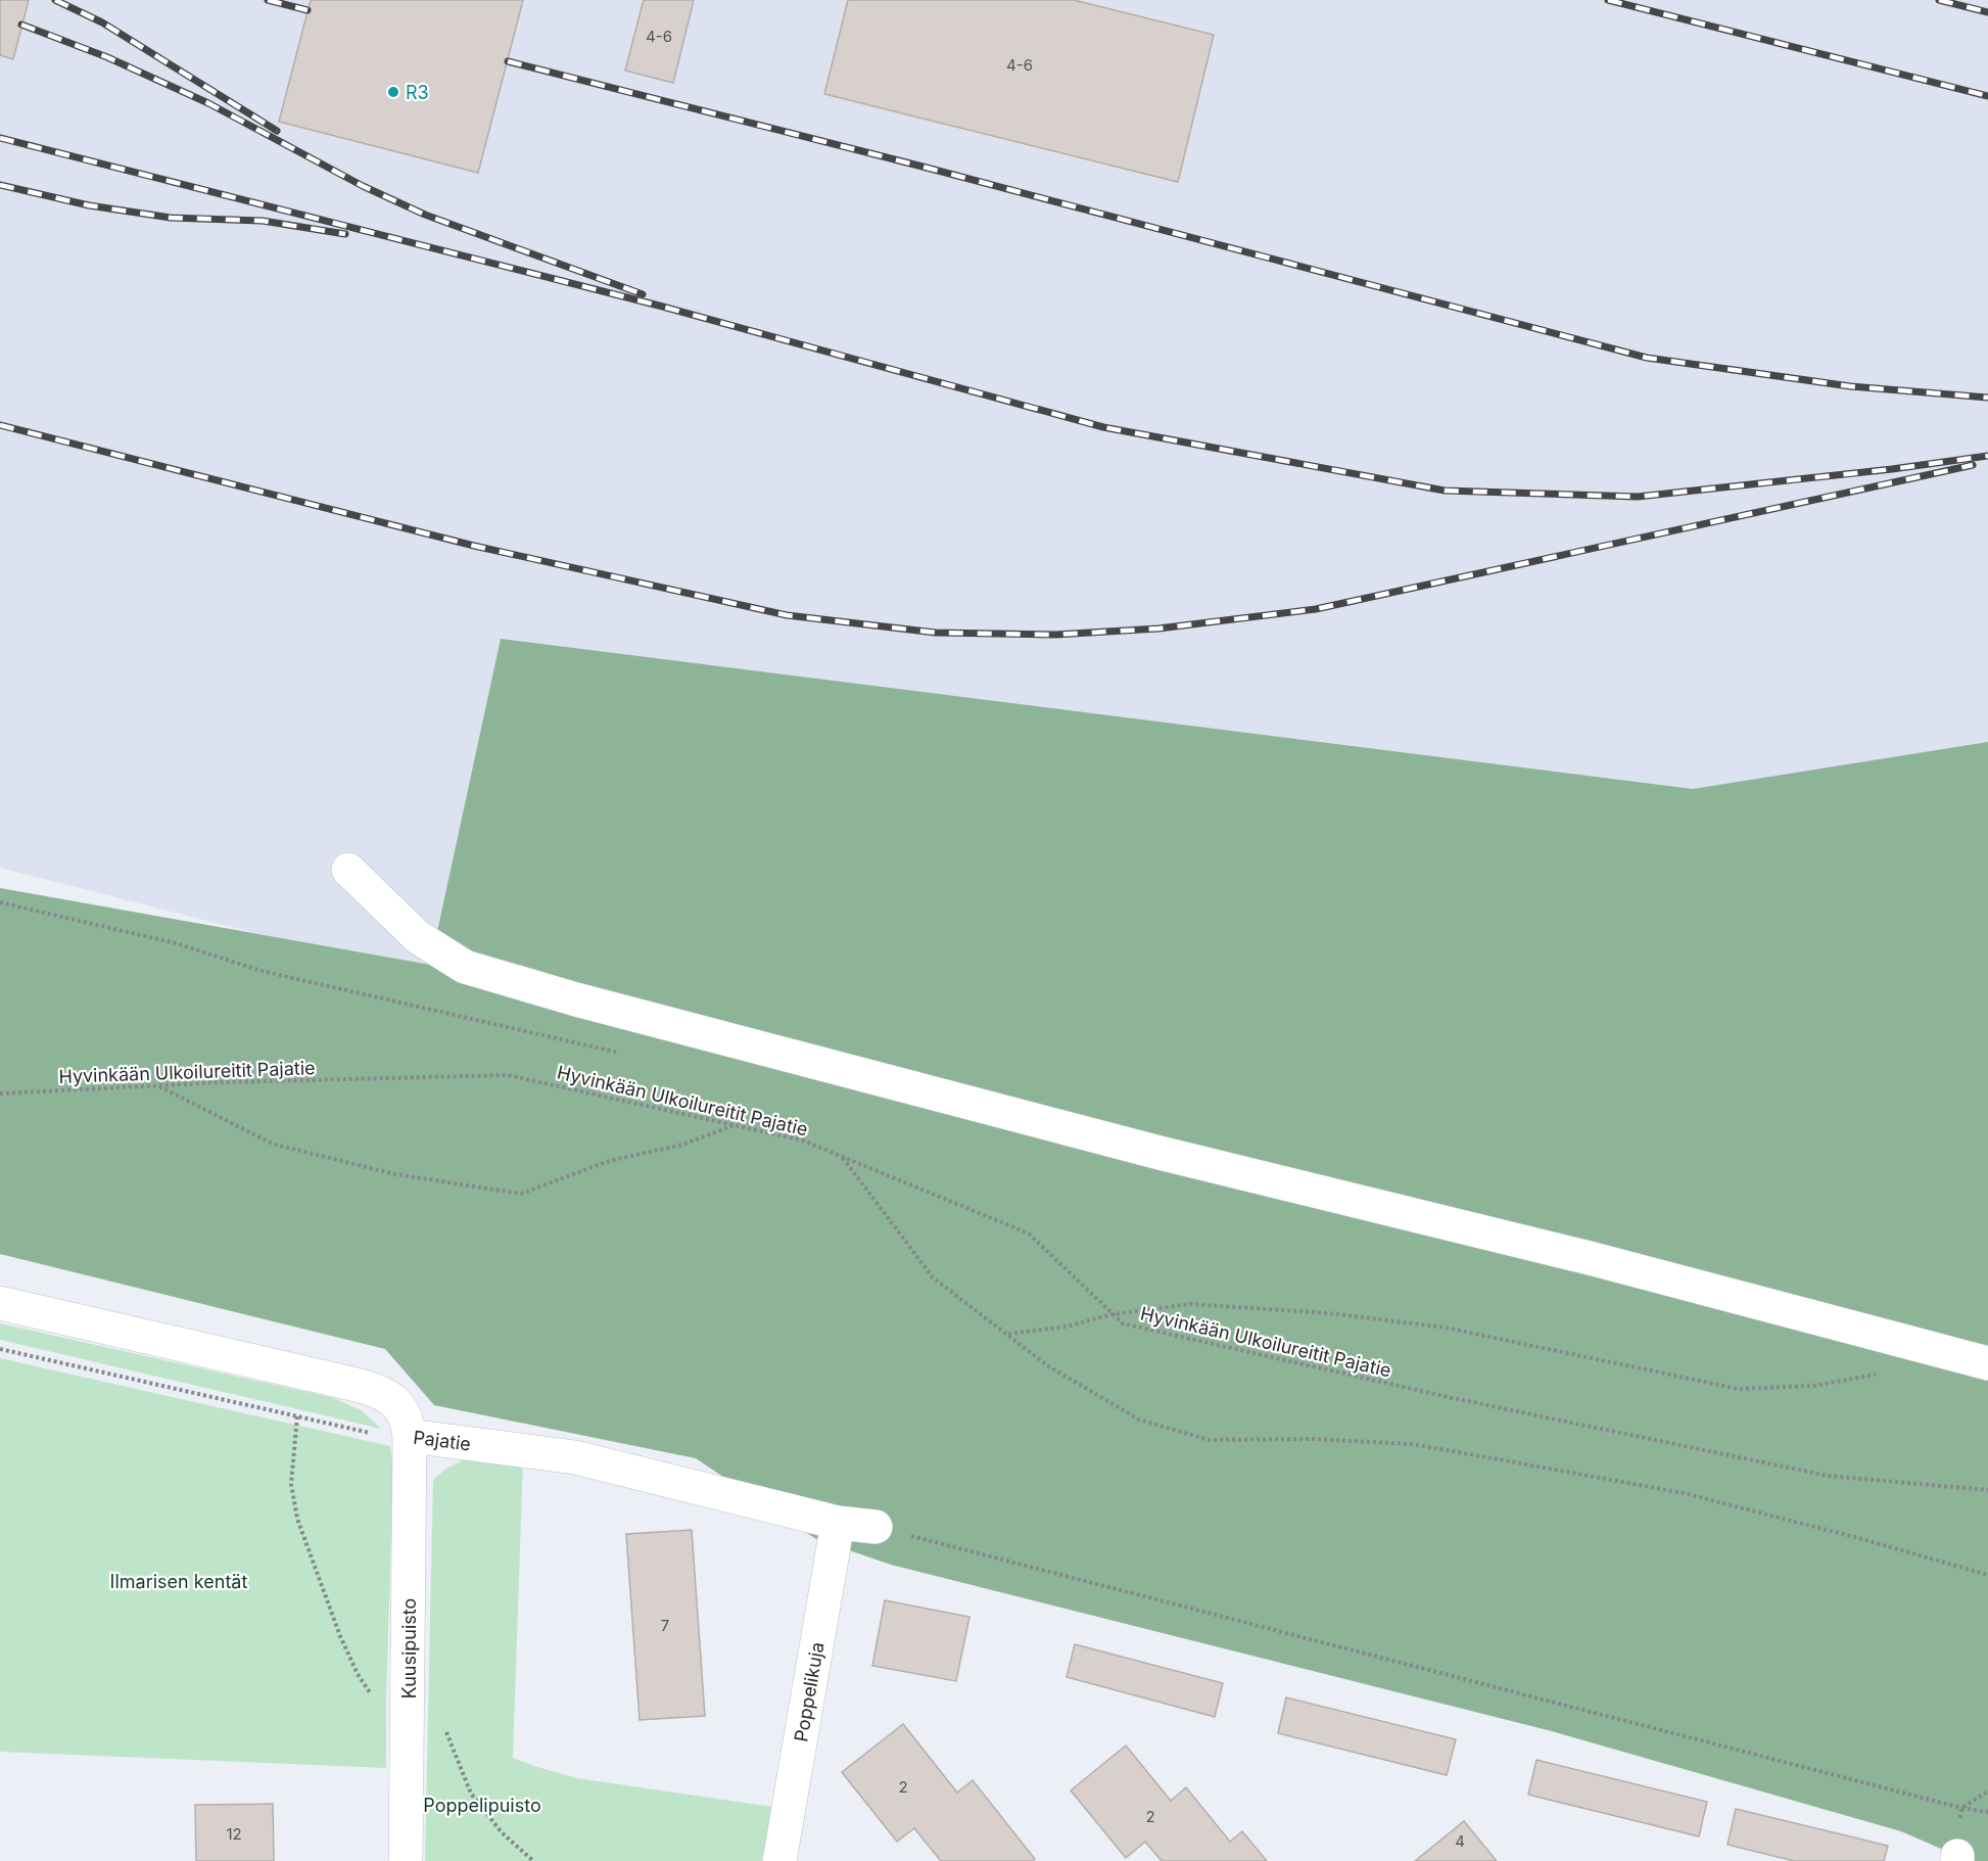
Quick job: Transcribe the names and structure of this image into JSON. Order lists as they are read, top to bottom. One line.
{"streets":{"street":["Pajatie","Kuusipuisto","Poppelikuja"],"path":["Hyvinkään Ulkoilureitit Pajatie"]},"crossings":[["Pajatie","Kuusipuisto"],["Pajatie","Poppelikuja"]],"parks":["Ilmarisen kentät","Poppelipuisto"],"places":["R3"],"house_numbers":["4-6","4-6","7","2","2","12","4"]}
